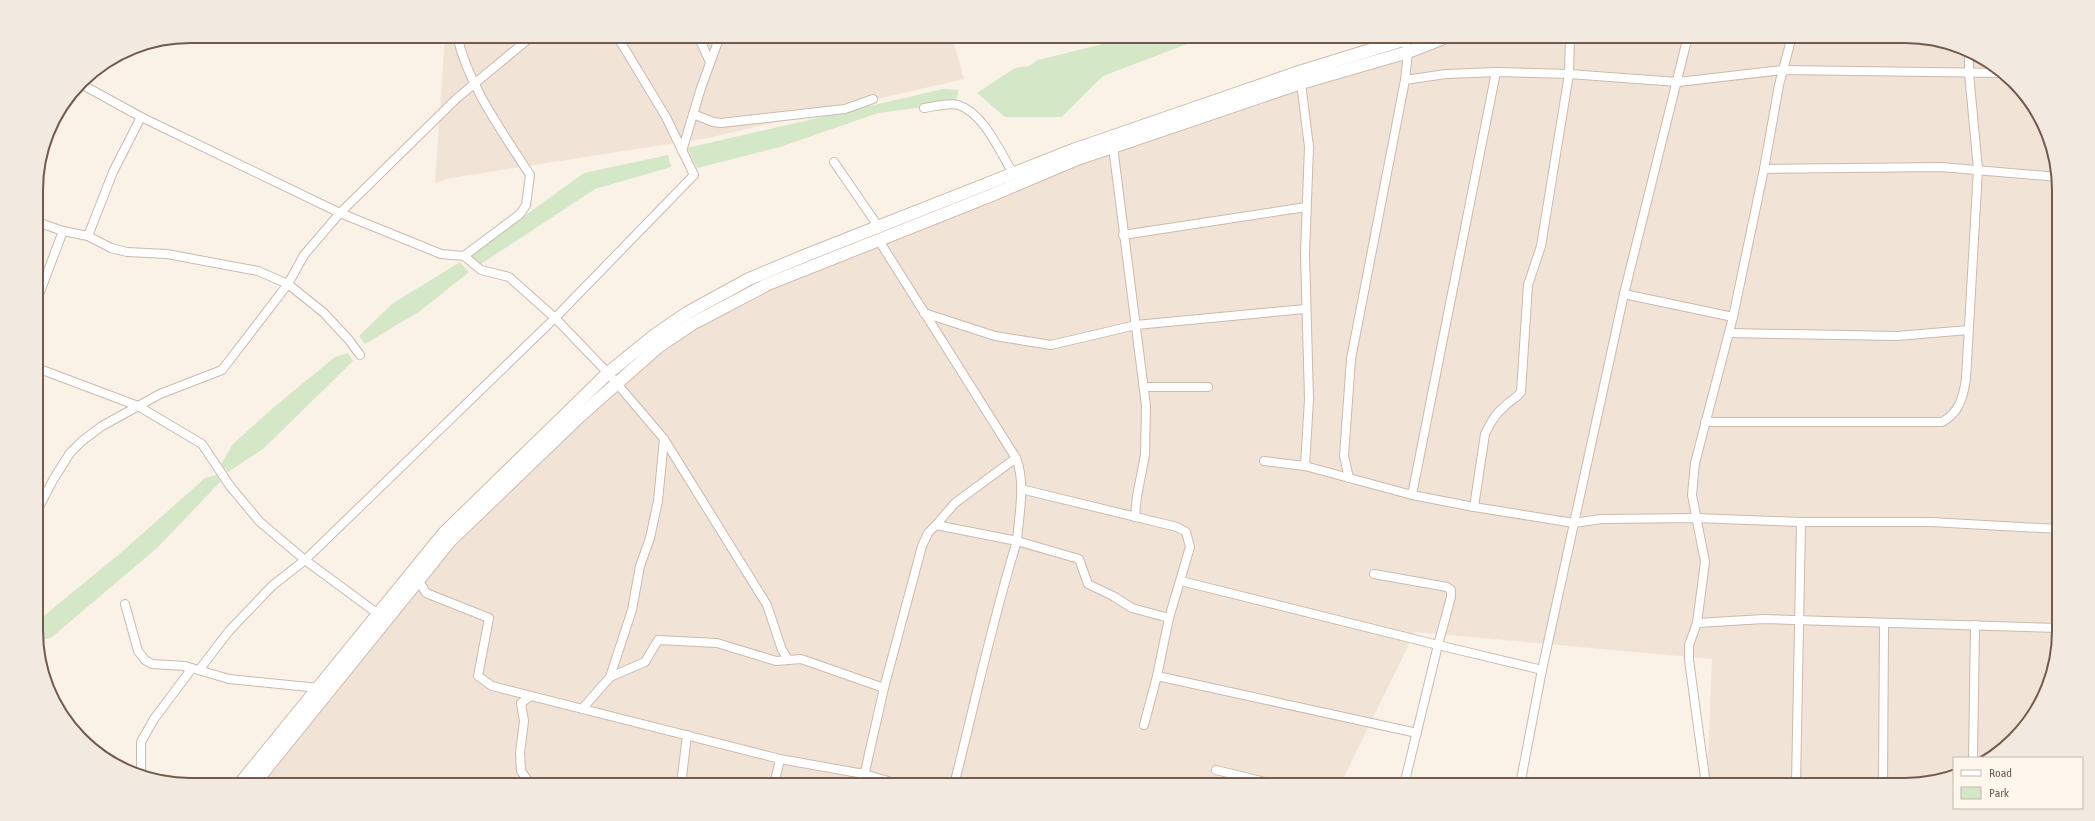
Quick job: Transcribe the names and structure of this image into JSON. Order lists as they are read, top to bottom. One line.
{"legend":["Road","Park"]}
